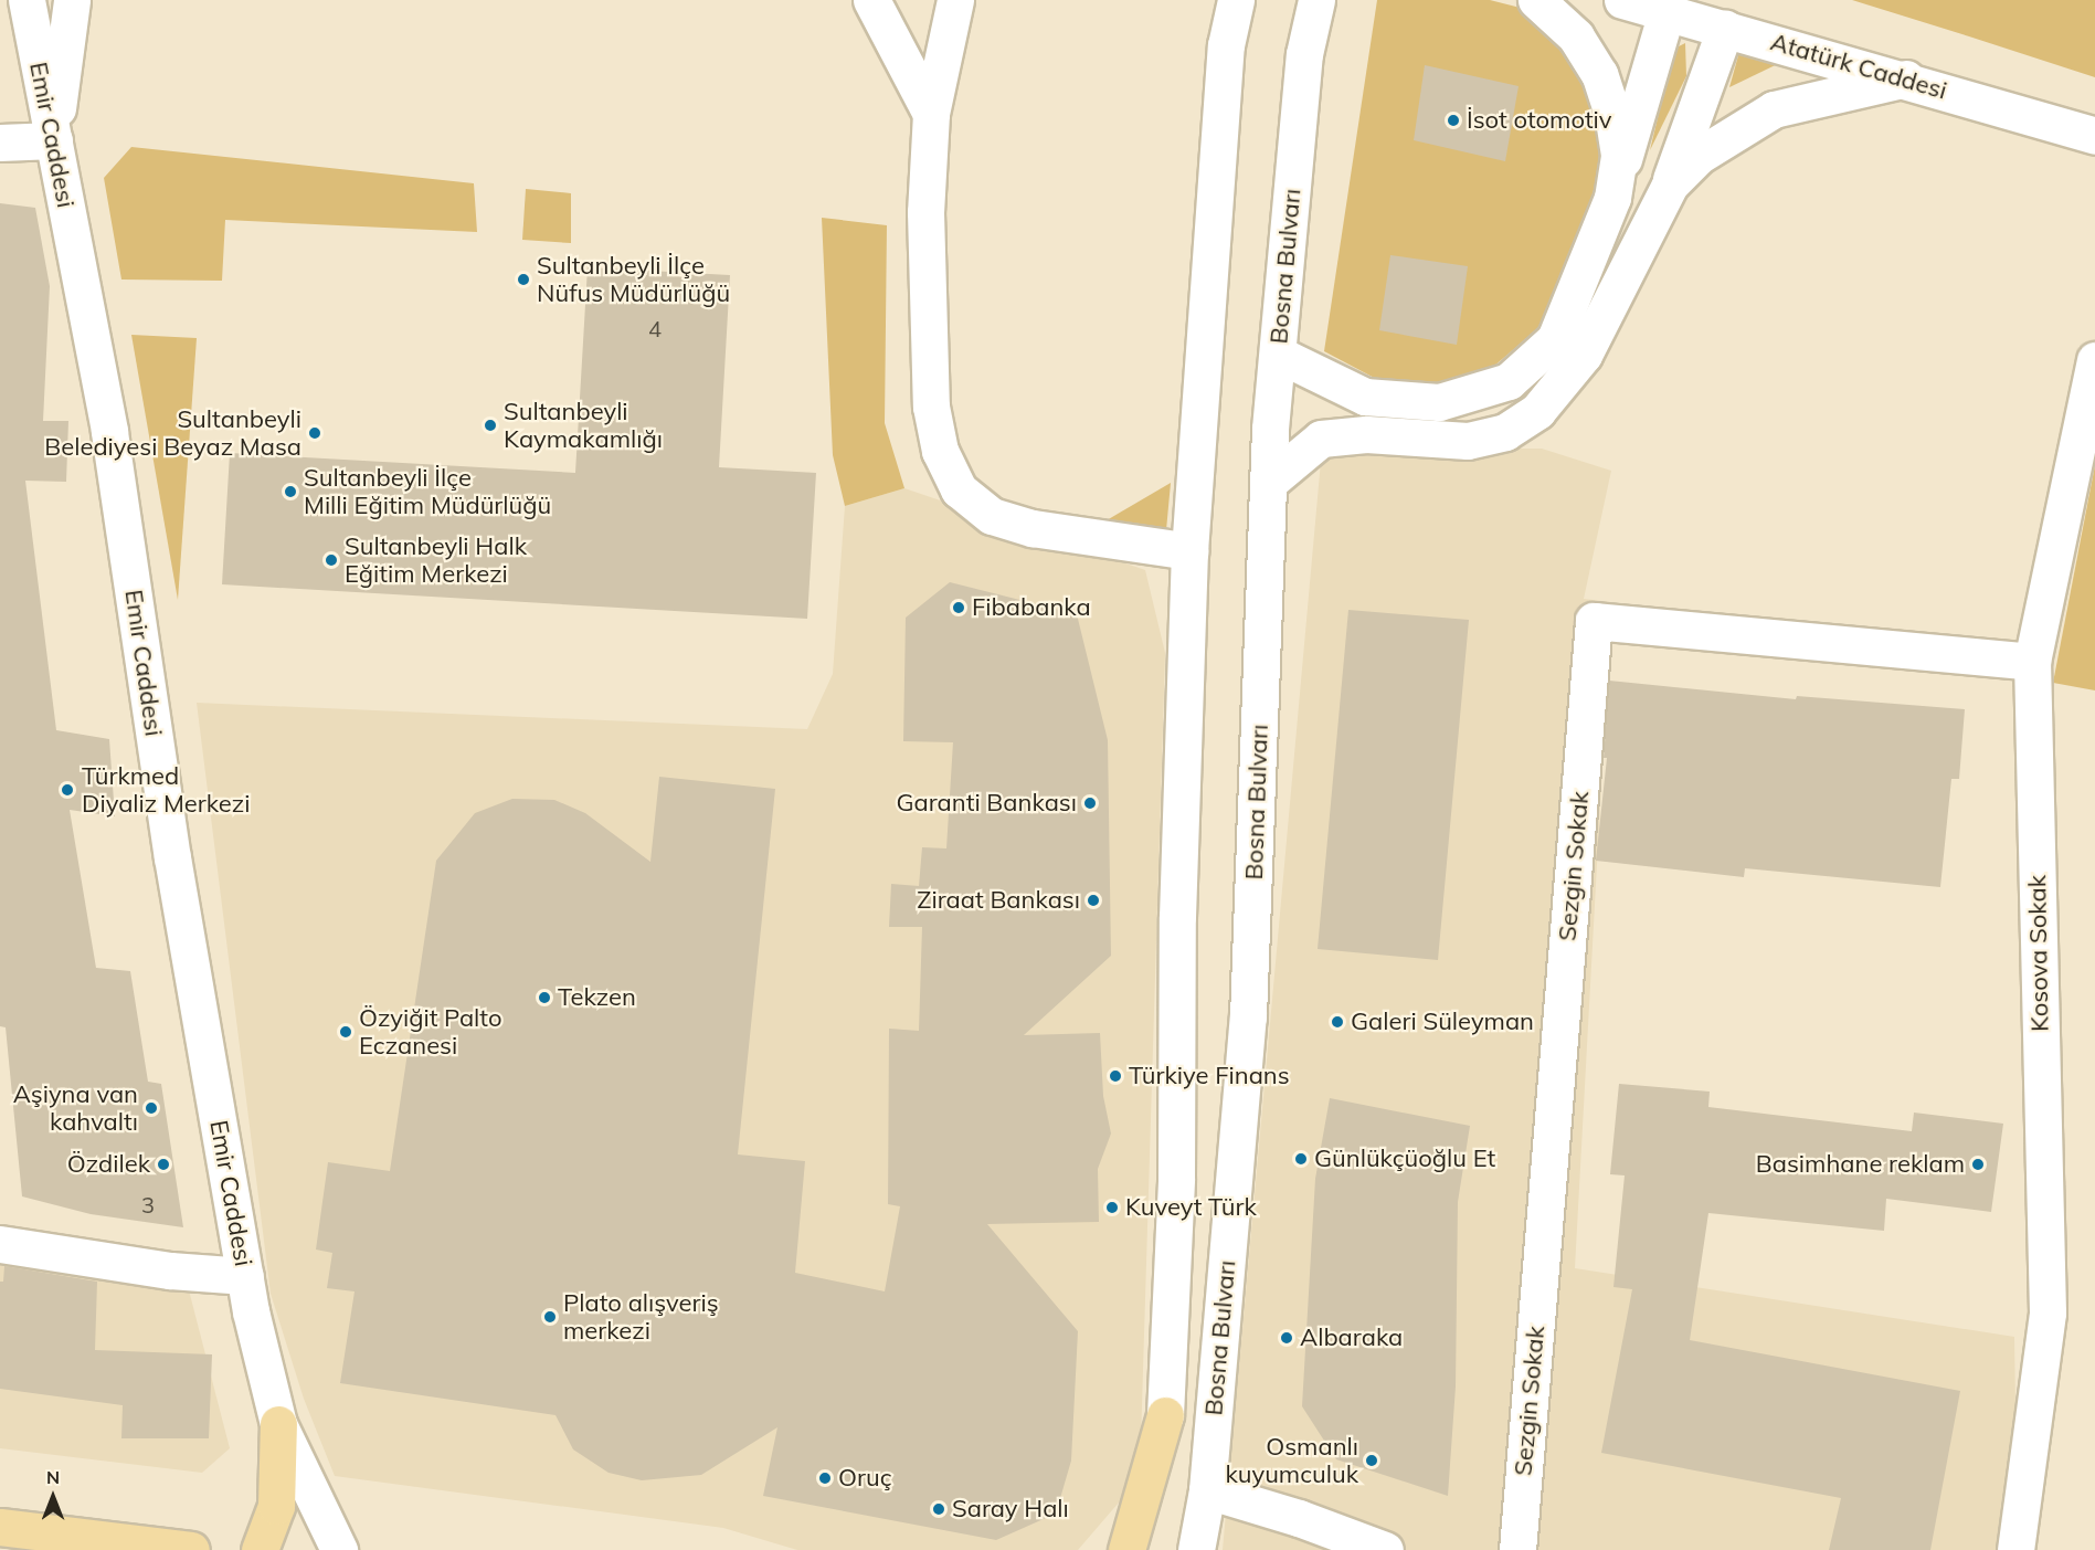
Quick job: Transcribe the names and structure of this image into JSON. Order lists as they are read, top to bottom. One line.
{"streets":{"main road":["Atatürk Caddesi","Emir Caddesi","Bosna Bulvarı","Sezgin Sokak","Kosova Sokak"]},"crossings":[["Sezgin Sokak","Kosova Sokak"]],"places":["İsot otomotiv","Sultanbeyli İlçe Nüfus Müdürlüğü","Sultanbeyli Kaymakamlığı","Sultanbeyli Belediyesi Beyaz Masa","Sultanbeyli İlçe Milli Eğitim Müdürlüğü","Sultanbeyli Halk Eğitim Merkezi","Fibabanka","Türkmed Diyaliz Merkezi","Garanti Bankası","Ziraat Bankası","Tekzen","Galeri Süleyman","Özyiğit Palto Eczanesi","Türkiye Finans","Aşiyna van kahvaltı","Günlükçüoğlu Et","Özdilek","Basimhane reklam","Kuveyt Türk","Plato alışveriş merkezi","Albaraka","Osmanlı kuyumculuk","Oruç","Saray Halı"],"house_numbers":["4","3"],"north":"top"}
